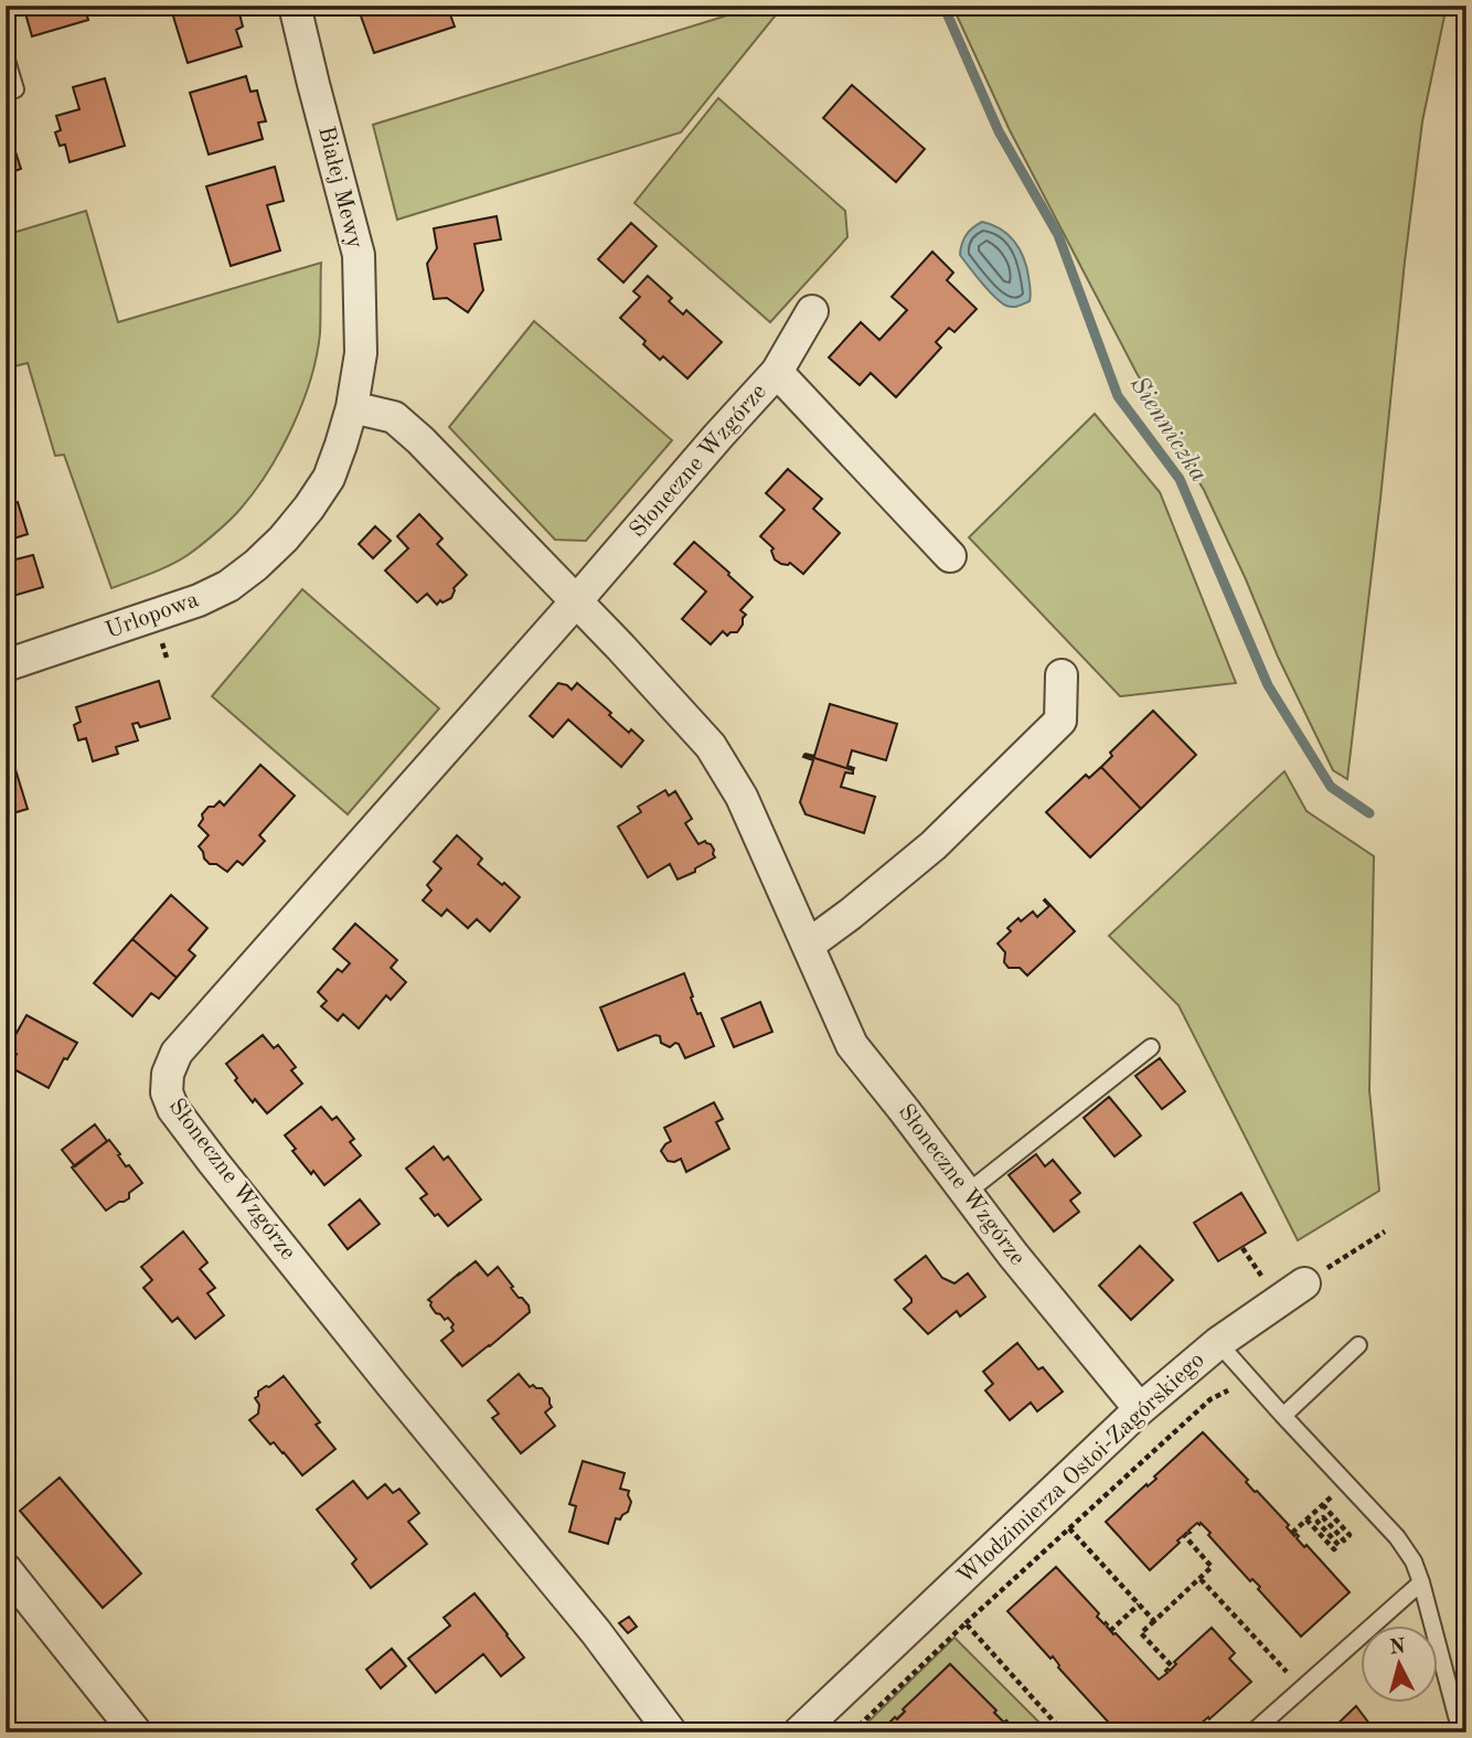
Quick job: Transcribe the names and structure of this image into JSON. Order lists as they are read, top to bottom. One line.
{"streets":{"street":["Białej Mewy","Słoneczne Wzgórze","Urlopowa","Włodzimierza Ostoi-Zagórskiego"]},"crossings":[["Białej Mewy","Słoneczne Wzgórze"],["Białej Mewy","Urlopowa"],["Słoneczne Wzgórze","Włodzimierza Ostoi-Zagórskiego"]],"water":["Sienniczka"],"north":"top"}
